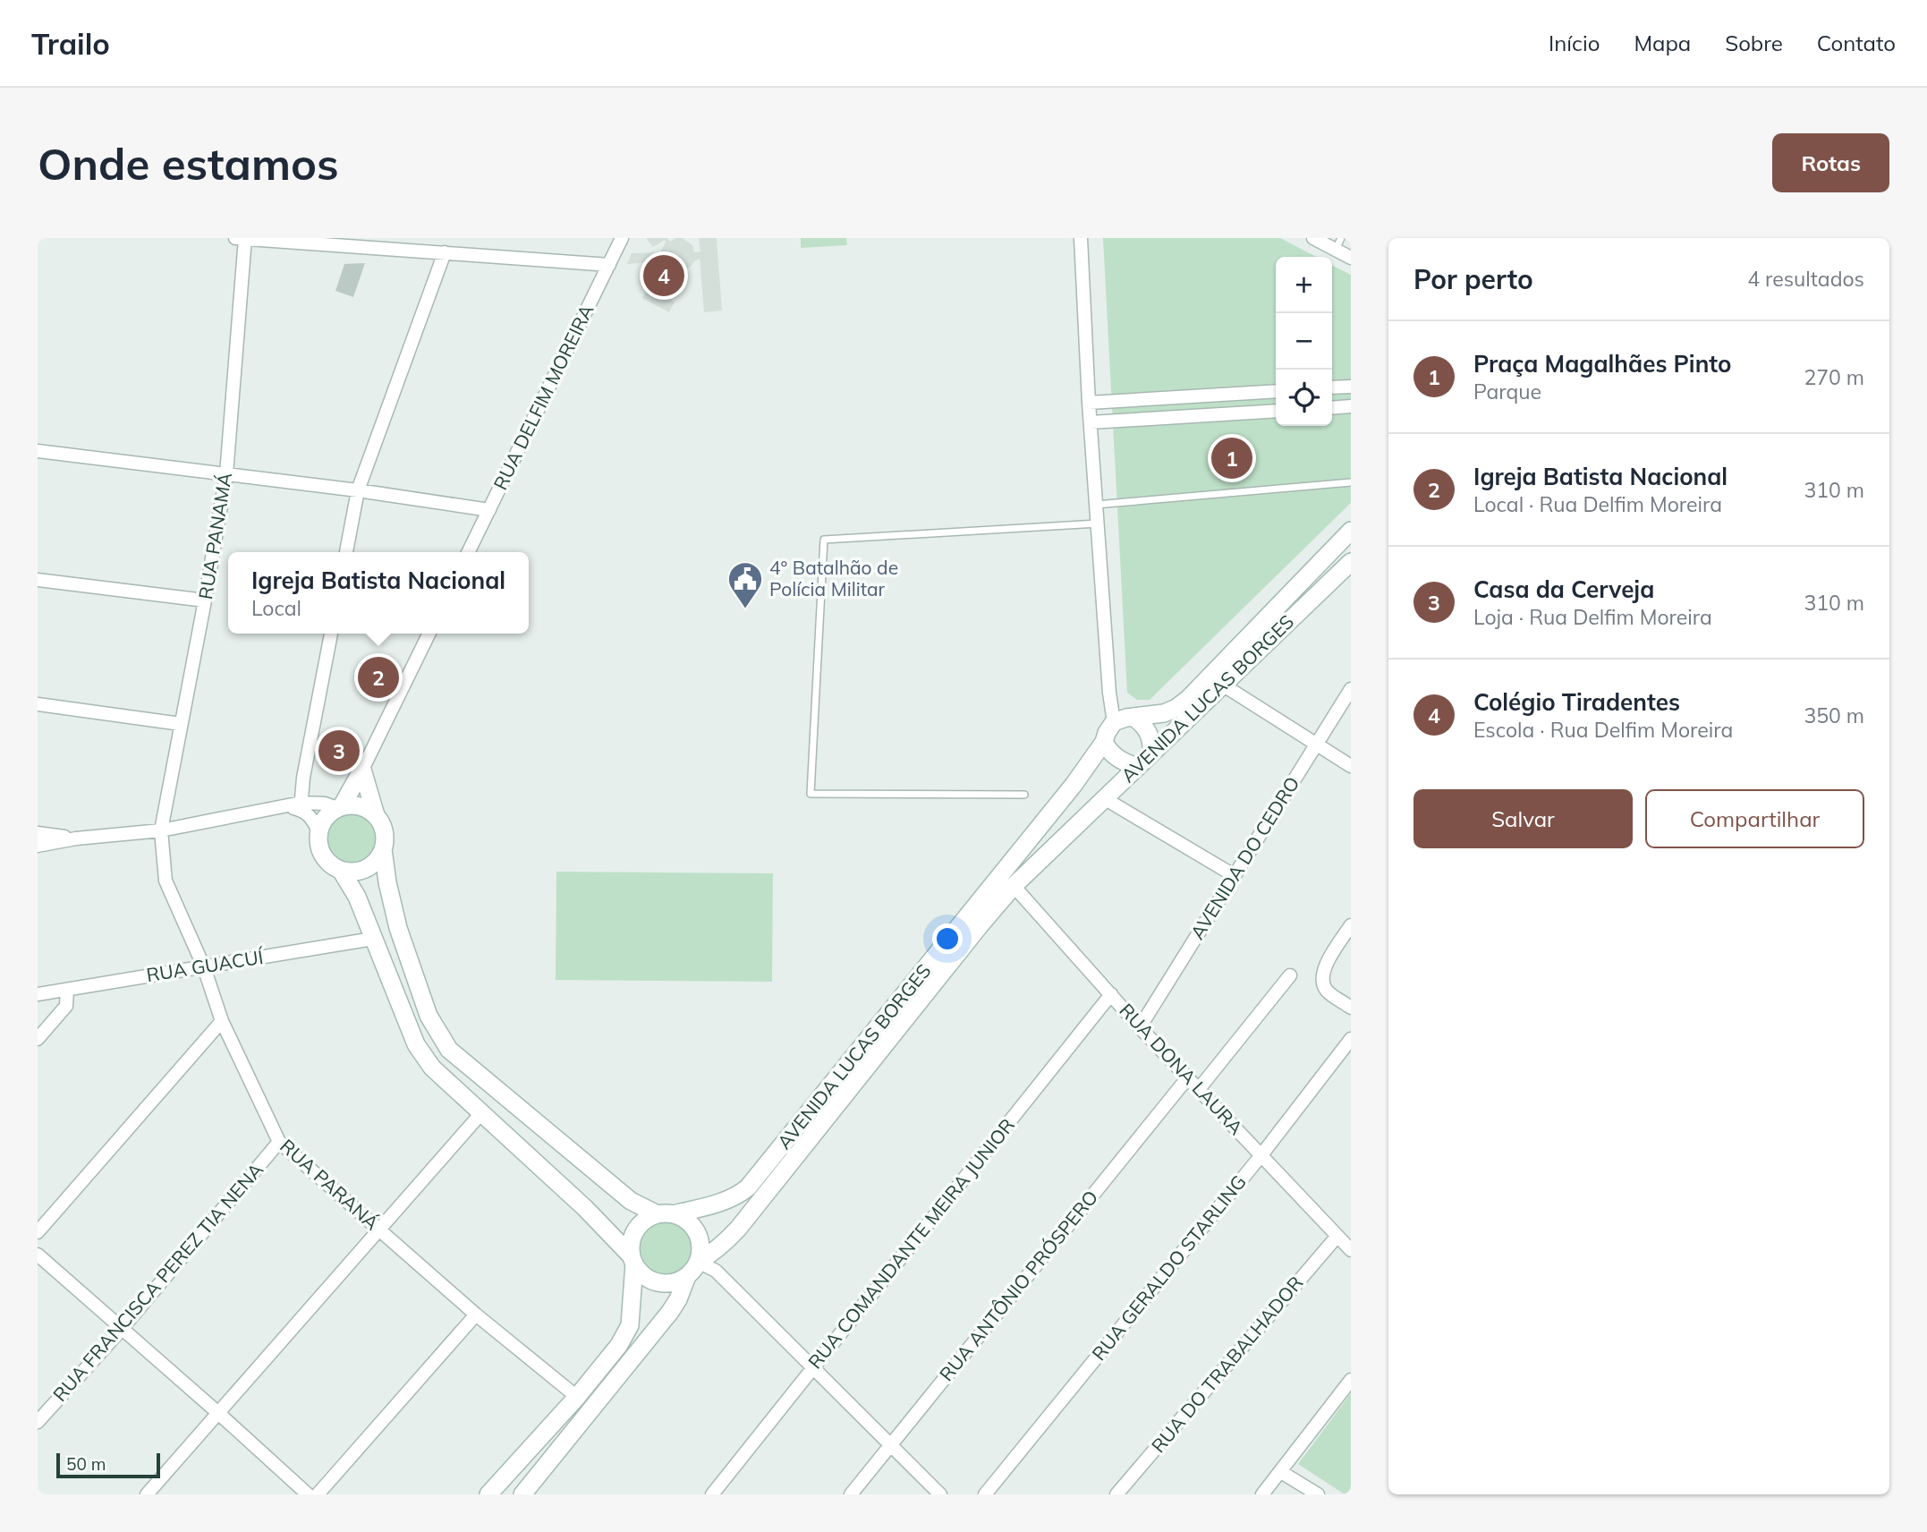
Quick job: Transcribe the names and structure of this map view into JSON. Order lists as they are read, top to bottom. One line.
{"streets":{"street":["RUA DELFIM MOREIRA","RUA PANAMÁ","AVENIDA LUCAS BORGES","AVENIDA DO CEDRO","RUA GUACUÍ","RUA DONA LAURA","RUA PARANÁ","RUA COMANDANTE MEIRA JUNIOR","RUA GERALDO STARLING","RUA FRANCISCA PEREZ TIA NENA","RUA ANTÔNIO PRÓSPERO","RUA DO TRABALHADOR"]},"crossings":[["RUA PANAMÁ","RUA PARANÁ"],["AVENIDA LUCAS BORGES","RUA DONA LAURA"],["AVENIDA DO CEDRO","RUA DONA LAURA"],["RUA GUACUÍ","RUA PARANÁ"],["RUA DONA LAURA","RUA COMANDANTE MEIRA JUNIOR"],["RUA DONA LAURA","RUA GERALDO STARLING"],["RUA DONA LAURA","RUA ANTÔNIO PRÓSPERO"],["RUA DONA LAURA","RUA DO TRABALHADOR"],["RUA PARANÁ","RUA FRANCISCA PEREZ TIA NENA"]],"places":{"public building":["4° Batalhão de Polícia Militar"]},"scale_bar":"50 m","page":{"header":"Trailo","nav":["Início","Mapa","Sobre","Contato"],"buttons":["Rotas",["Salvar","Compartilhar"]],"title":"Onde estamos","heading":["Por perto","4 resultados"],"pins":["4","1","2","3"],"map_buttons":["+","−"],"list":[{"mark":"1","name":"Praça Magalhães Pinto","note":"Parque","value":"270 m"},{"mark":"2","name":"Igreja Batista Nacional","note":"Local · Rua Delfim Moreira","value":"310 m"},{"mark":"3","name":"Casa da Cerveja","note":"Loja · Rua Delfim Moreira","value":"310 m"},{"mark":"4","name":"Colégio Tiradentes","note":"Escola · Rua Delfim Moreira","value":"350 m"}],"popup":["Igreja Batista Nacional","Local"],"scale":"50 m"}}
